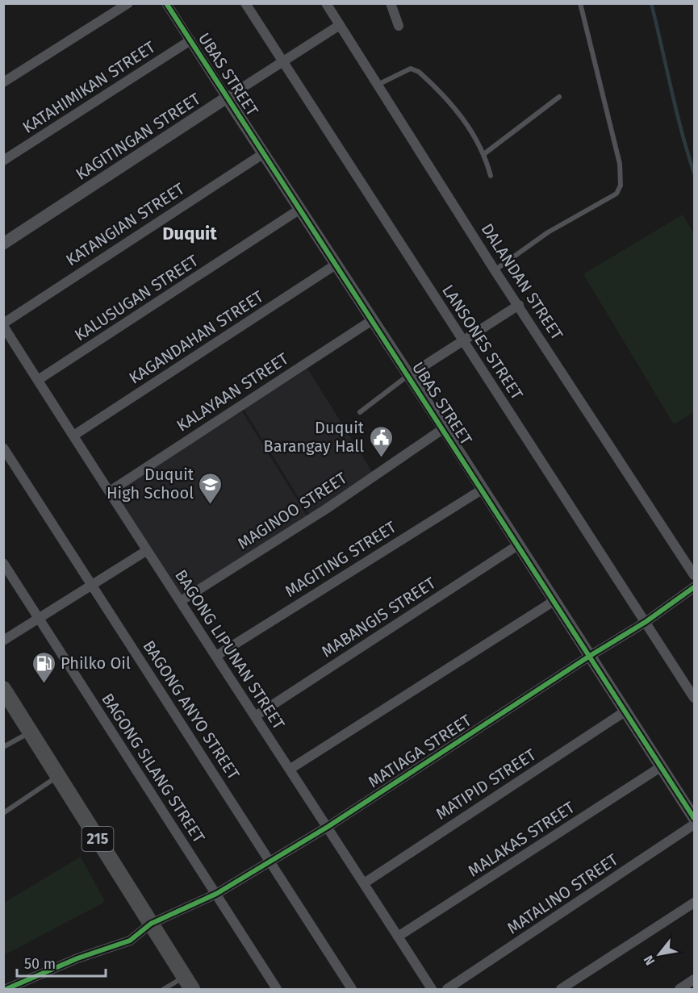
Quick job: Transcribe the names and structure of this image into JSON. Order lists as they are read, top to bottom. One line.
{"streets":{"main road":["215"],"street":["UBAS STREET","KATAHIMIKAN STREET","KAGITINGAN STREET","KATANGIAN STREET","DALANDAN STREET","KALUSUGAN STREET","KAGANDAHAN STREET","LANSONES STREET","KALAYAAN STREET","MAGINOO STREET","MAGITING STREET","MABANGIS STREET","BAGONG LIPUNAN STREET","BAGONG ANYO STREET","MATIAGA STREET","BAGONG SILANG STREET","MATIPID STREET","MALAKAS STREET","MATALINO STREET"]},"crossings":[["UBAS STREET","KATAHIMIKAN STREET"],["UBAS STREET","KAGITINGAN STREET"],["UBAS STREET","KATANGIAN STREET"],["UBAS STREET","KALUSUGAN STREET"],["UBAS STREET","KAGANDAHAN STREET"],["UBAS STREET","KALAYAAN STREET"],["UBAS STREET","MAGINOO STREET"],["UBAS STREET","MAGITING STREET"],["UBAS STREET","MABANGIS STREET"],["UBAS STREET","MATIAGA STREET"],["UBAS STREET","MATIPID STREET"],["UBAS STREET","MALAKAS STREET"],["KAGITINGAN STREET","DALANDAN STREET"],["KAGITINGAN STREET","LANSONES STREET"],["KATANGIAN STREET","BAGONG LIPUNAN STREET"],["KALUSUGAN STREET","BAGONG LIPUNAN STREET"],["KAGANDAHAN STREET","BAGONG LIPUNAN STREET"],["LANSONES STREET","MATIAGA STREET"],["KALAYAAN STREET","BAGONG LIPUNAN STREET"],["MAGINOO STREET","BAGONG LIPUNAN STREET"],["MAGITING STREET","BAGONG LIPUNAN STREET"],["MABANGIS STREET","BAGONG LIPUNAN STREET"],["BAGONG LIPUNAN STREET","MATIAGA STREET"],["BAGONG LIPUNAN STREET","MATIPID STREET"],["BAGONG LIPUNAN STREET","MALAKAS STREET"],["BAGONG ANYO STREET","MATIAGA STREET"],["MATIAGA STREET","BAGONG SILANG STREET"],["MATIAGA STREET","215"]],"districts":["Duquit"],"places":{"public building":["Duquit Barangay Hall"],"school or university":["Duquit High School"],"fuel station":["Philko Oil"]},"scale_bar":"50 m","north":"bottom left"}
